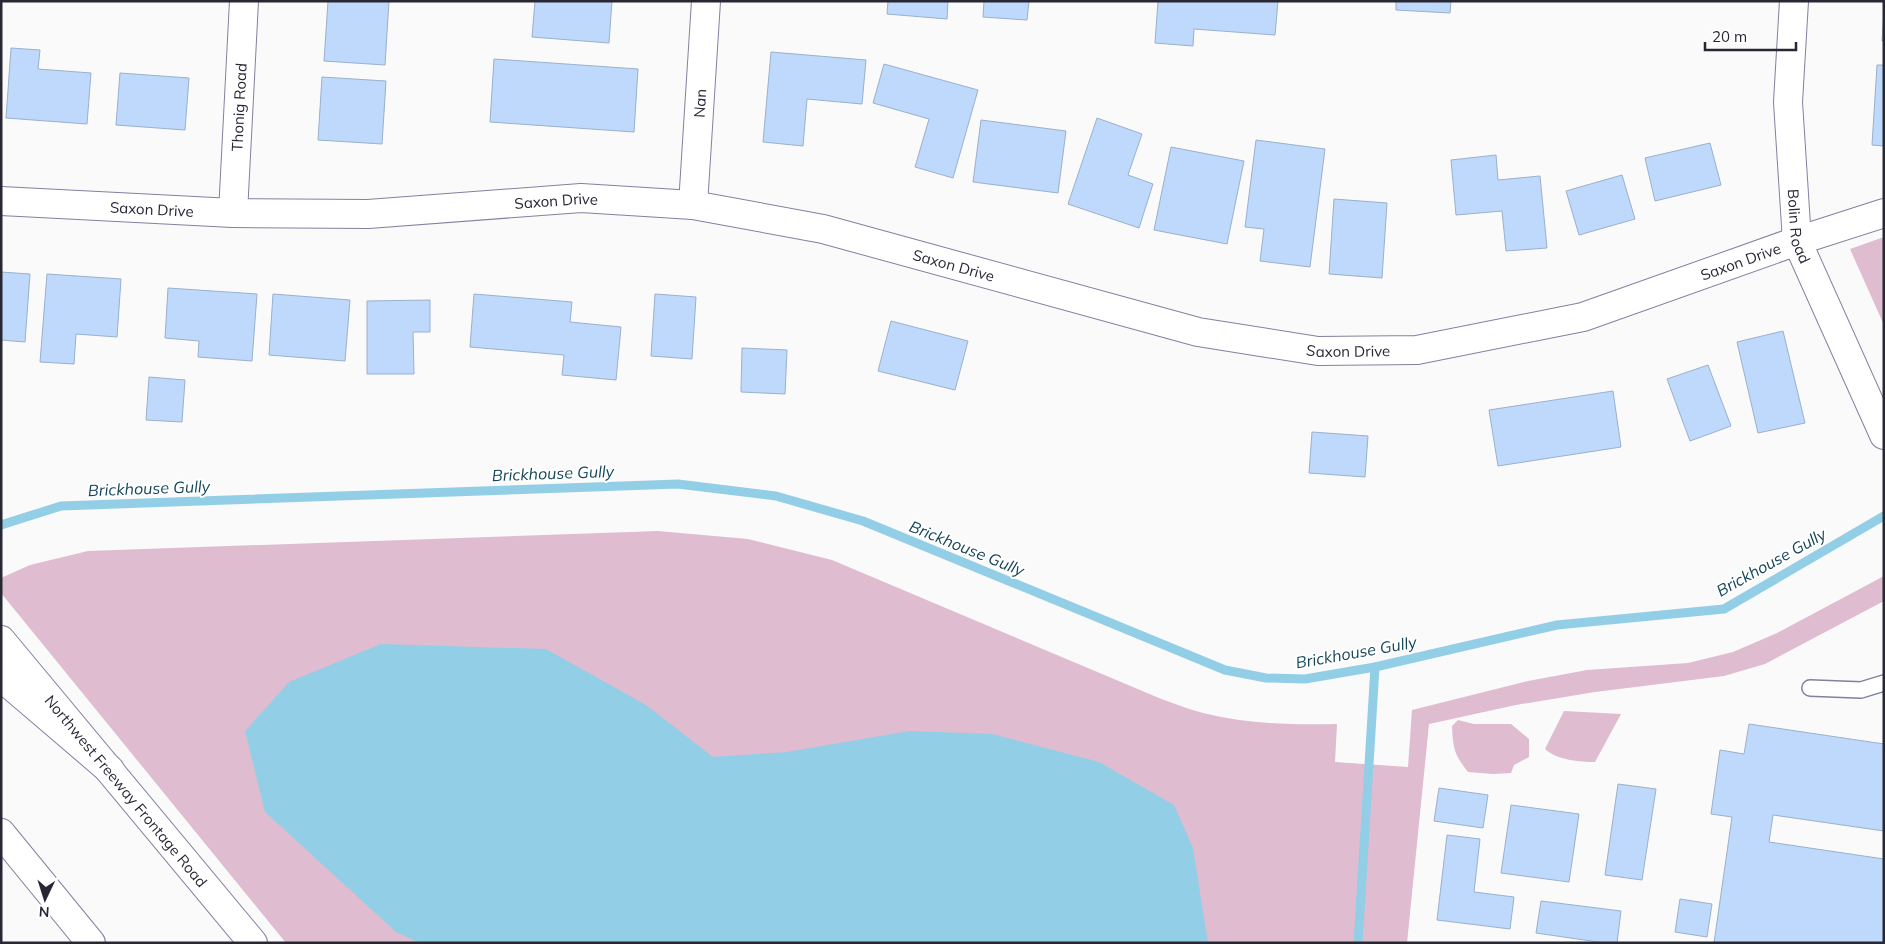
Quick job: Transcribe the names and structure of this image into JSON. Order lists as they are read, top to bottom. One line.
{"streets":{"main road":["Nan","Thonig Road","Saxon Drive","Bolin Road","Northwest Freeway Frontage Road"]},"crossings":[["Nan","Saxon Drive"],["Thonig Road","Saxon Drive"],["Saxon Drive","Bolin Road"]],"water":["Brickhouse Gully"],"scale_bar":"20 m","north":"bottom"}
